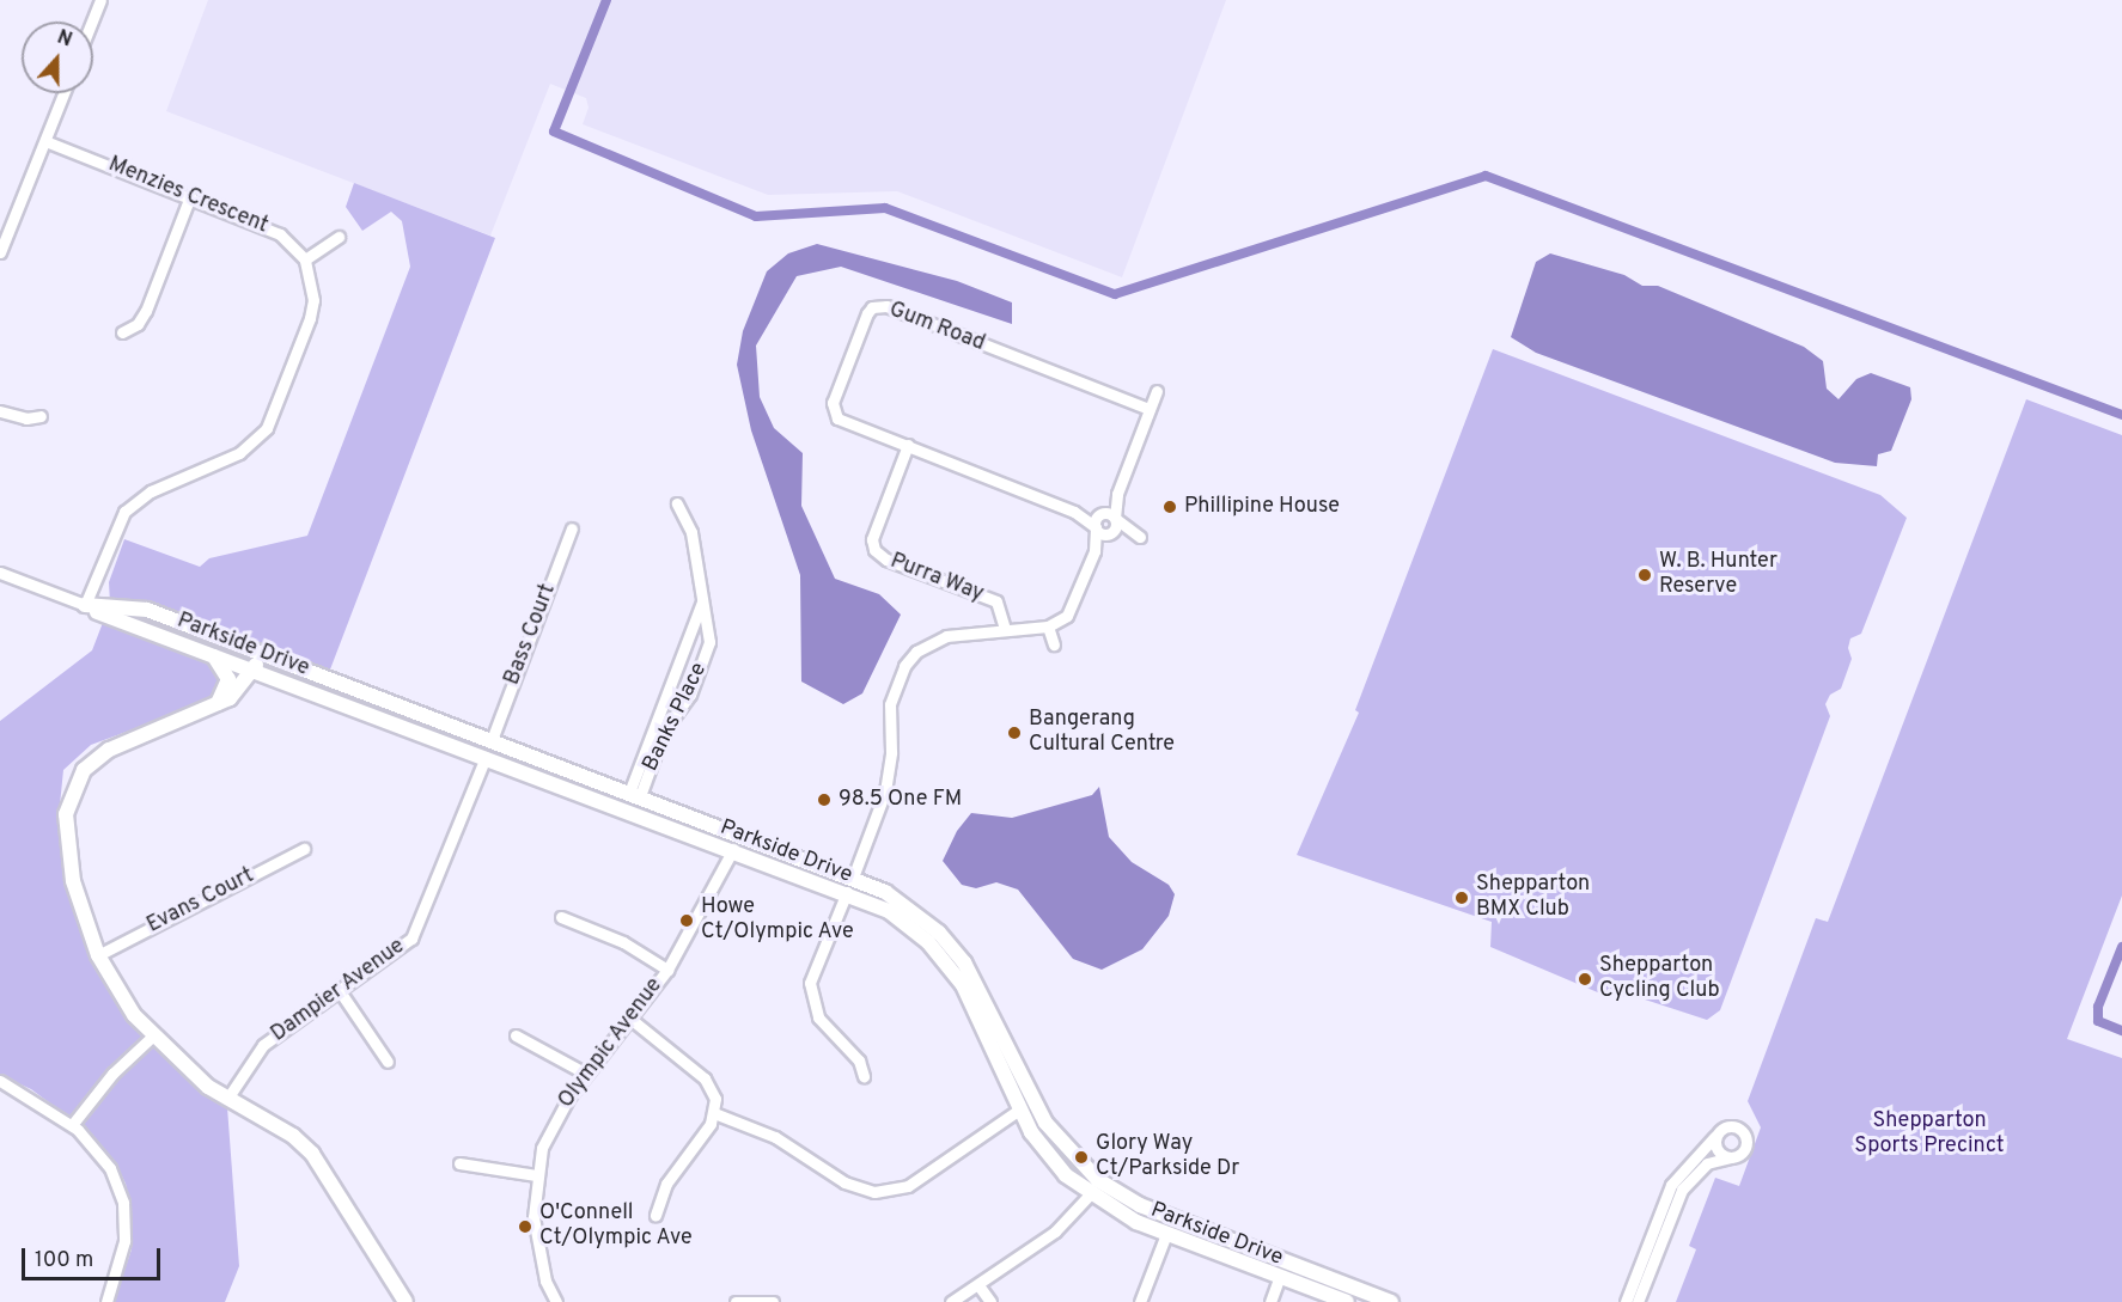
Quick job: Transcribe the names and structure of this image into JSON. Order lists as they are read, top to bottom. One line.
{"streets":{"street":["Menzies Crescent","Gum Road","Purra Way","Bass Court","Parkside Drive","Banks Place","Evans Court","Dampier Avenue","Olympic Avenue"]},"crossings":[["Gum Road","Purra Way"],["Bass Court","Parkside Drive"],["Parkside Drive","Banks Place"],["Parkside Drive","Dampier Avenue"],["Parkside Drive","Olympic Avenue"]],"parks":["Shepparton Sports Precinct"],"places":["Phillipine House","W. B. Hunter Reserve","Bangerang Cultural Centre","98.5 One FM","Shepparton BMX Club","Howe Ct/Olympic Ave","Shepparton Cycling Club","Glory Way Ct/Parkside Dr","O'Connell Ct/Olympic Ave"],"scale_bar":"100 m","north":"top"}
